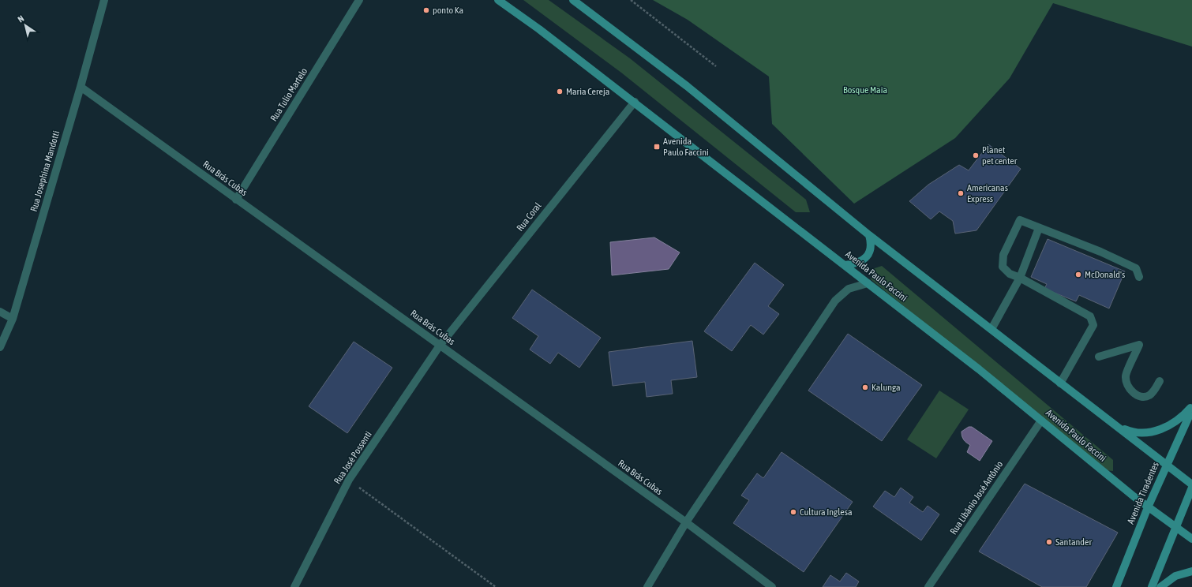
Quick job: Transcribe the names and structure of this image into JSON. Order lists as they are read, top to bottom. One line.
{"streets":{"main road":["Avenida Paulo Faccini","Avenida Tiradentes"],"street":["Rua Tulio Martelo","Rua Josephina Mandotti","Rua Brás Cubas","Rua Coral","Rua José Possenti","Rua Libânio José Antônio"]},"crossings":[["Rua Tulio Martelo","Rua Brás Cubas"],["Rua Josephina Mandotti","Rua Brás Cubas"],["Rua Brás Cubas","Rua Coral"],["Rua Brás Cubas","Rua José Possenti"],["Rua Coral","Avenida Paulo Faccini"],["Rua Coral","Rua José Possenti"],["Avenida Paulo Faccini","Avenida Tiradentes"],["Avenida Paulo Faccini","Rua Libânio José Antônio"]],"parks":["Bosque Maia"],"places":{"other":["ponto Ka","Maria Cereja","Planet pet center","Americanas Express","McDonald's","Kalunga","Cultura Inglesa","Santander"],"transit":["Avenida Paulo Faccini"]},"north":"top left"}
